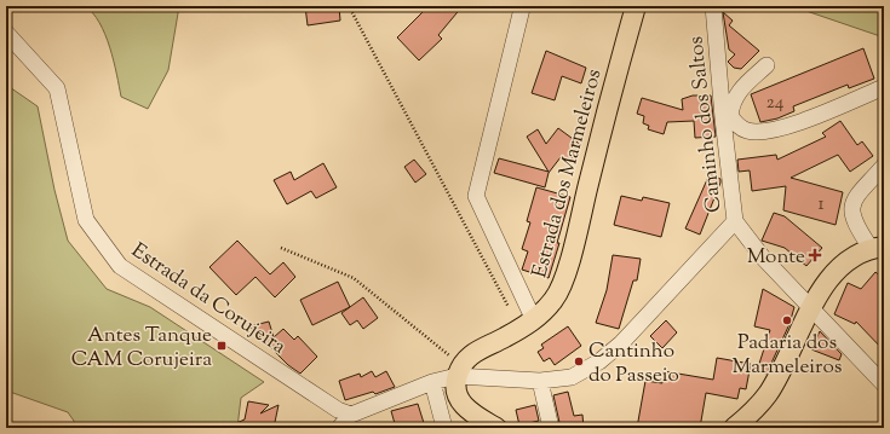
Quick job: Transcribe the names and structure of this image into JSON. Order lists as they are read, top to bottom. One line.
{"streets":{"main road":["Estrada dos Marmeleiros"],"street":["Caminho dos Saltos","Estrada da Corujeira"]},"places":{"health":["Monte"],"other":["Padaria dos Marmeleiros","Cantinho do Passeio"],"transit":["Antes Tanque CAM Corujeira"]},"house_numbers":["24","1"]}
